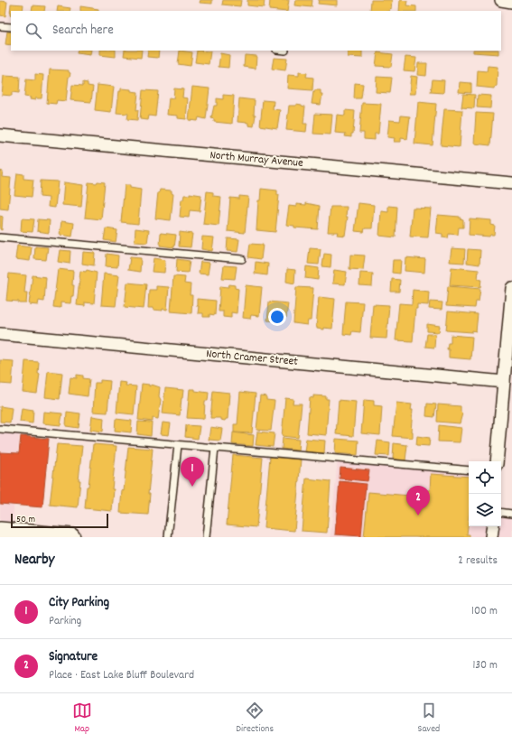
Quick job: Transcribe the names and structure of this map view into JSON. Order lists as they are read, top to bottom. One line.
{"streets":{"street":["North Murray Avenue","North Cramer Street"]},"scale_bar":"50 m","page":{"search":"Search here","pins":["1","2"],"scale":"50 m","heading":["Nearby","2 results"],"list":[{"mark":"1","name":"City Parking","note":"Parking","value":"100 m"},{"mark":"2","name":"Signature","note":"Place · East Lake Bluff Boulevard","value":"130 m"}],"nav":["Map","Directions","Saved"]}}
